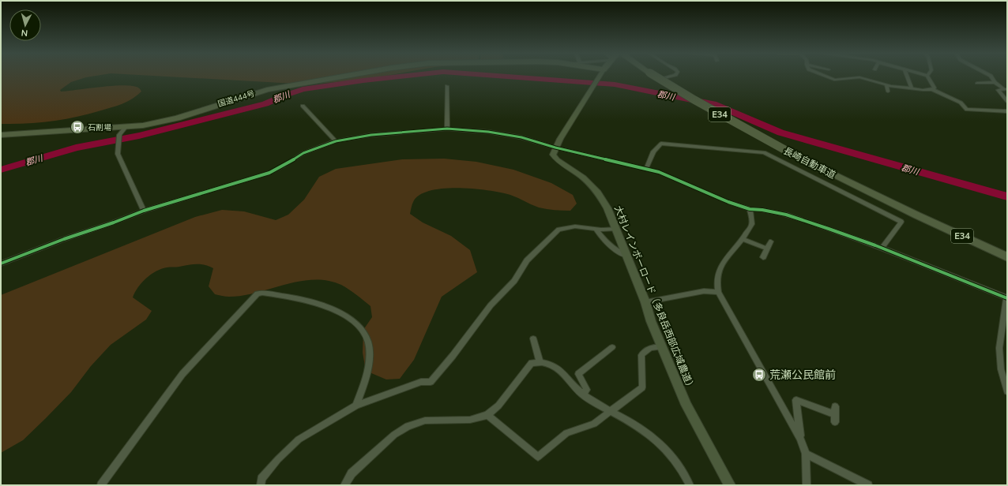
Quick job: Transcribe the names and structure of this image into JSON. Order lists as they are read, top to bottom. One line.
{"streets":{"highway":["国道444号","E34","長崎自動車道"],"street":["大村レインボーロード（多良岳西部広域農道）"]},"water":["郡川"],"places":{"bus stop":["石割場","荒瀬公民館前"]},"north":"bottom"}
